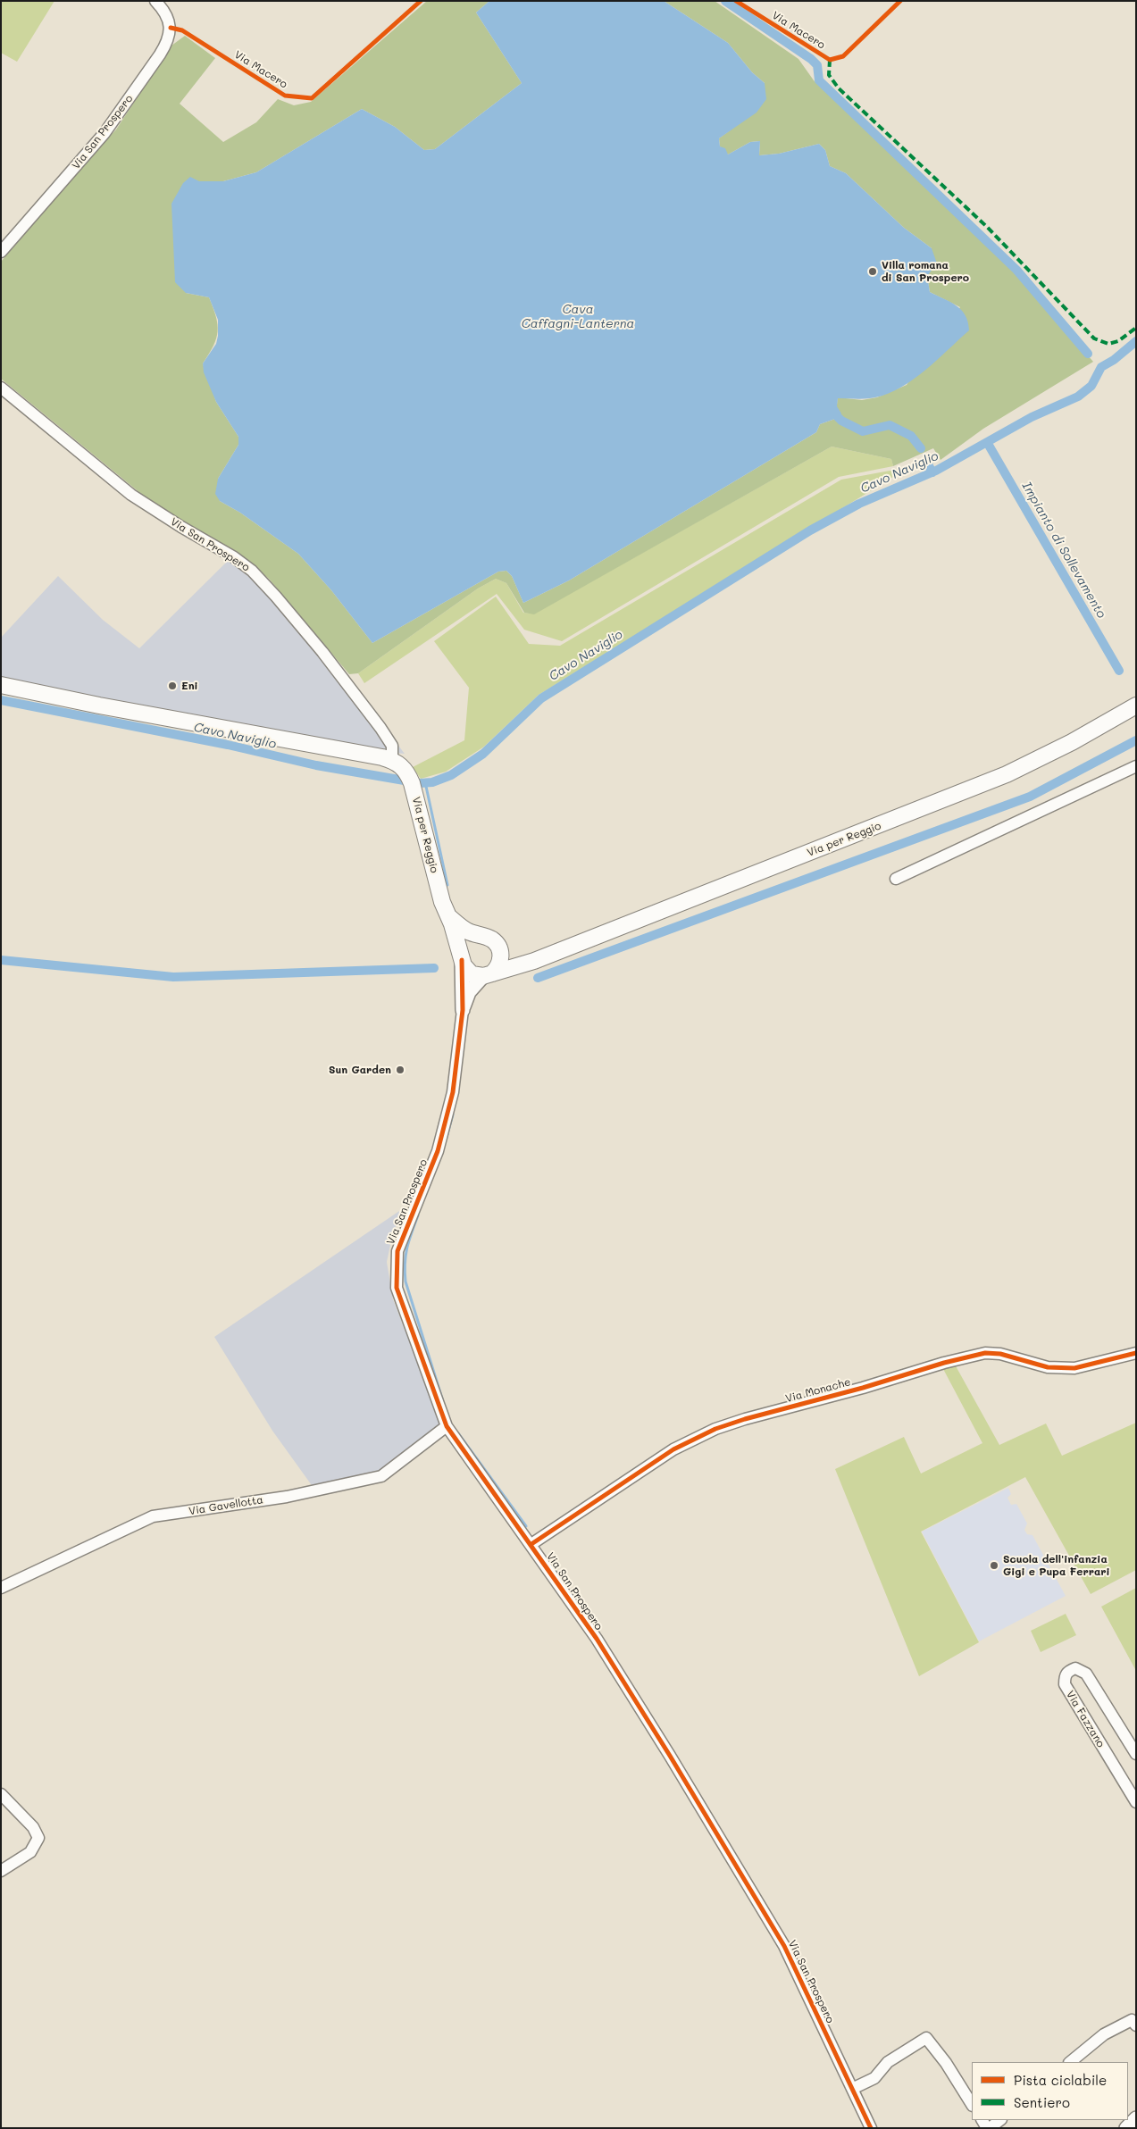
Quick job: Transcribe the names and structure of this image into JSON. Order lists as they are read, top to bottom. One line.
{"streets":{"main road":["Via per Reggio"],"street":["Via San Prospero","Via Monache","Via Gavellotta","Via Fazzano"],"cycle path":["Via Macero"]},"crossings":[["Via San Prospero","Via per Reggio"],["Via San Prospero","Via Monache"],["Via San Prospero","Via Gavellotta"]],"water":["Cava Caffagni-Lanterna","Cavo Naviglio","Impianto di Sollevamento"],"places":["Villa romana di San Prospero","Eni","Sun Garden","Scuola dell'infanzia Gigi e Pupa Ferrari"],"legend":["Pista ciclabile","Sentiero"]}
